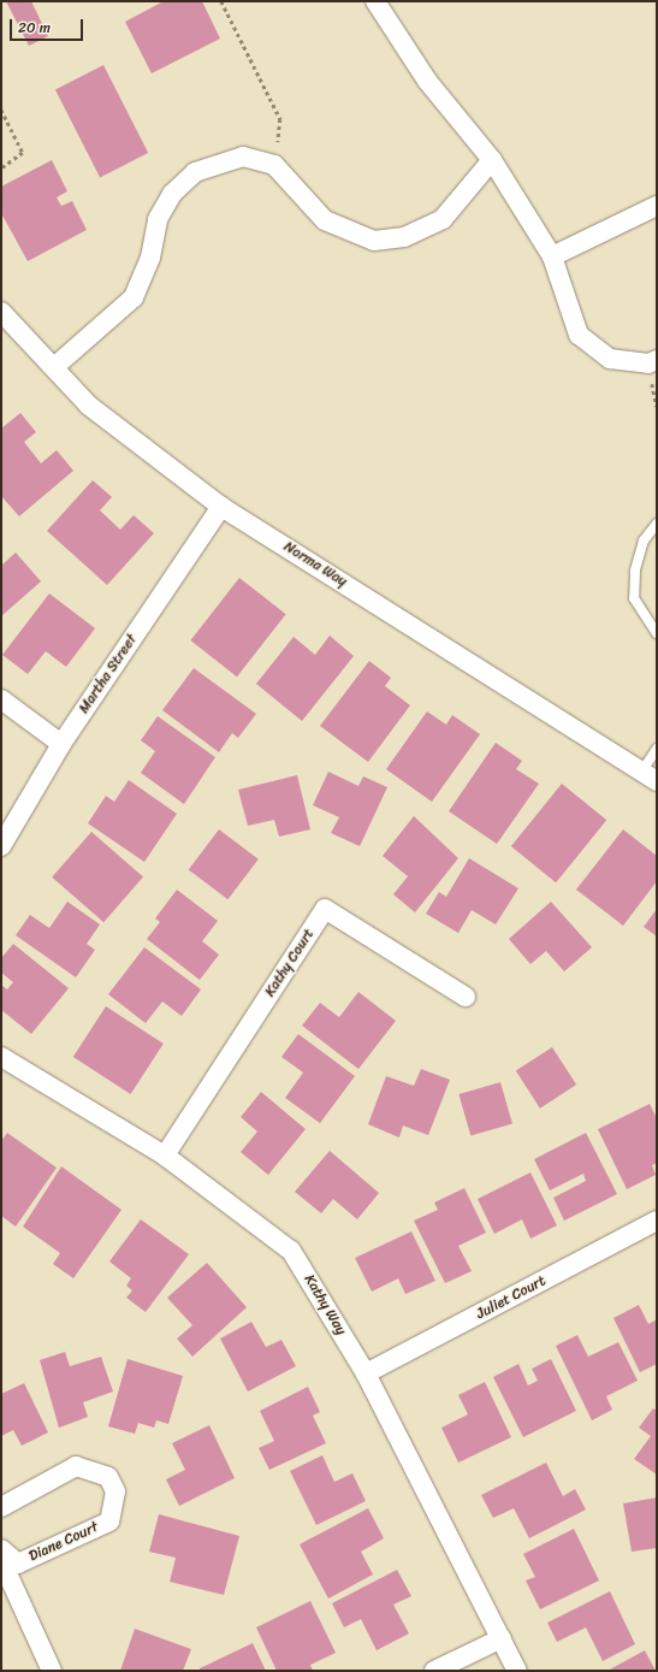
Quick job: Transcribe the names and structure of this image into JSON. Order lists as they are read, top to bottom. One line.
{"streets":{"street":["Norma Way","Martha Street","Kathy Court","Juliet Court","Kathy Way","Diane Court"]},"crossings":[["Norma Way","Martha Street"],["Kathy Court","Kathy Way"],["Juliet Court","Kathy Way"]],"scale_bar":"20 m"}
